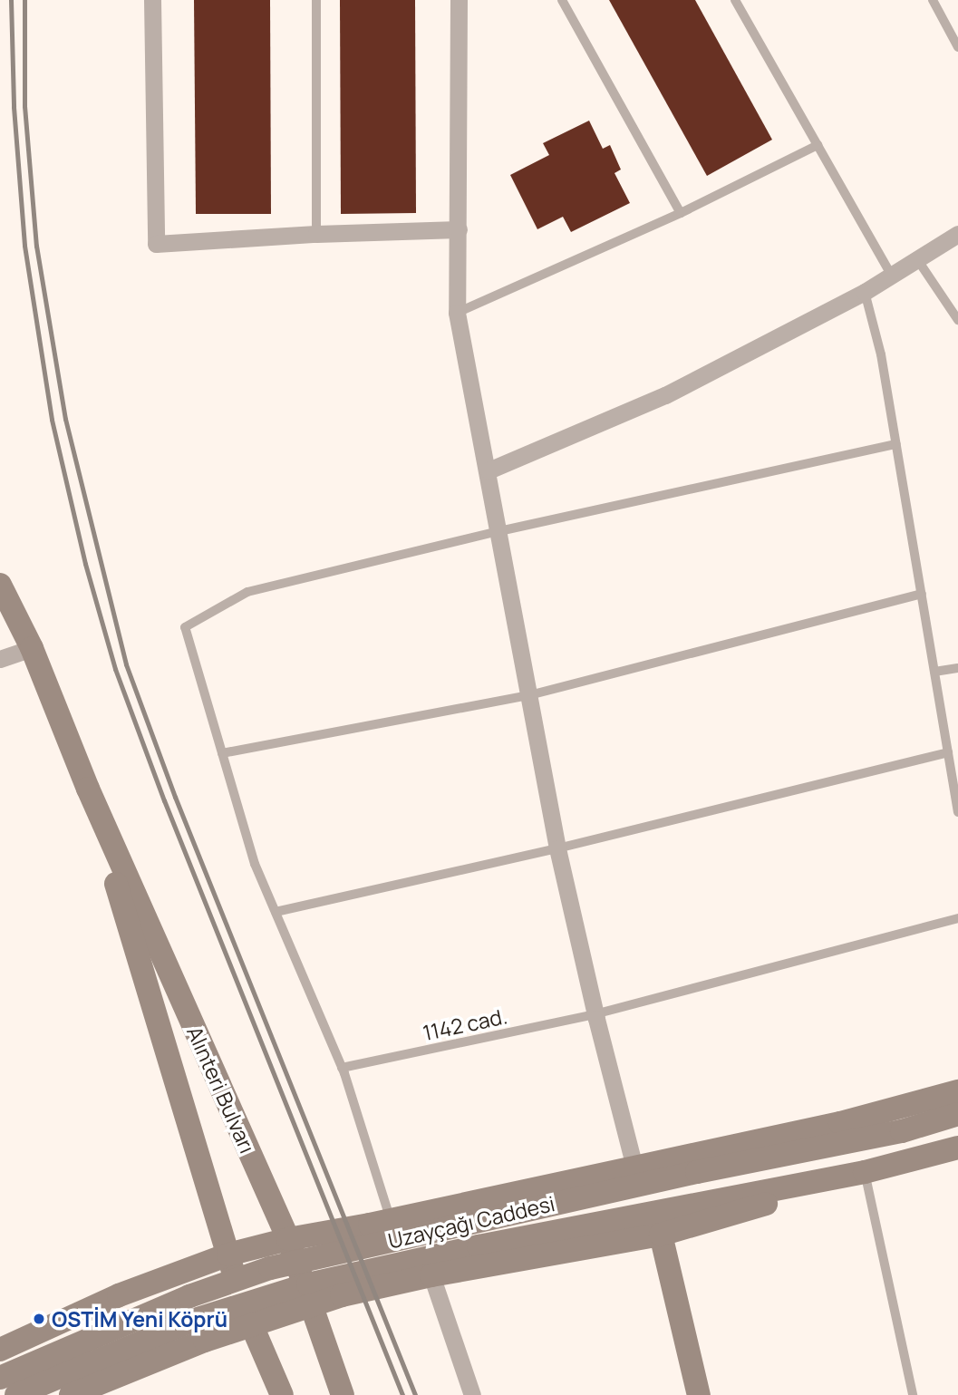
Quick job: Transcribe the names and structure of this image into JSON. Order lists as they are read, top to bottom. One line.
{"streets":{"main road":["Alınteri Bulvarı","Uzayçağı Caddesi"],"lane":["1142 cad."]},"places":["OSTİM Yeni Köprü"]}
